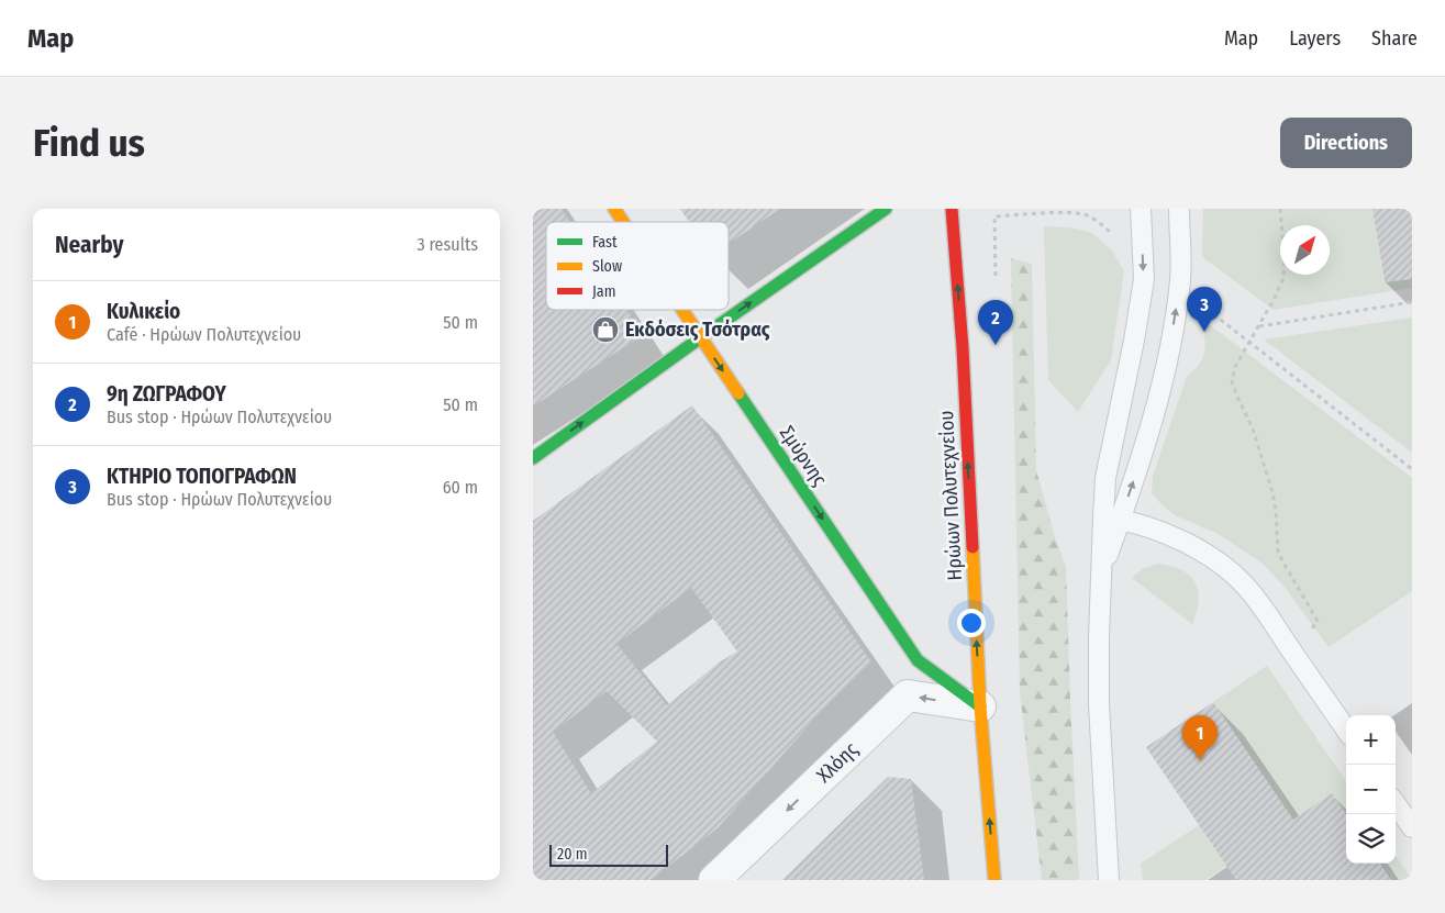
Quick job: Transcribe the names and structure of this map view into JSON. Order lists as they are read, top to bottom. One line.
{"streets":{"street":["Σμύρνης","Ηρώων Πολυτεχνείου","Χλόης"]},"crossings":[["Σμύρνης","Ηρώων Πολυτεχνείου"],["Σμύρνης","Χλόης"],["Ηρώων Πολυτεχνείου","Χλόης"]],"one_way":["Σμύρνης","Ηρώων Πολυτεχνείου","Χλόης"],"places":{"shop":["Εκδόσεις Τσότρας"]},"legend":["Fast","Slow","Jam"],"scale_bar":"20 m","north":"top right","page":{"header":"Map","nav":["Map","Layers","Share"],"buttons":"Directions","title":"Find us","heading":["Nearby","3 results"],"list":[{"mark":"1","name":"Κυλικείο","note":"Café · Ηρώων Πολυτεχνείου","value":"50 m"},{"mark":"2","name":"9η ΖΩΓΡΑΦΟΥ","note":"Bus stop · Ηρώων Πολυτεχνείου","value":"50 m"},{"mark":"3","name":"ΚΤΗΡΙΟ ΤΟΠΟΓΡΑΦΩΝ","note":"Bus stop · Ηρώων Πολυτεχνείου","value":"60 m"}],"pins":["3","2","1"],"map_buttons":["+","−"],"scale":"20 m"}}
